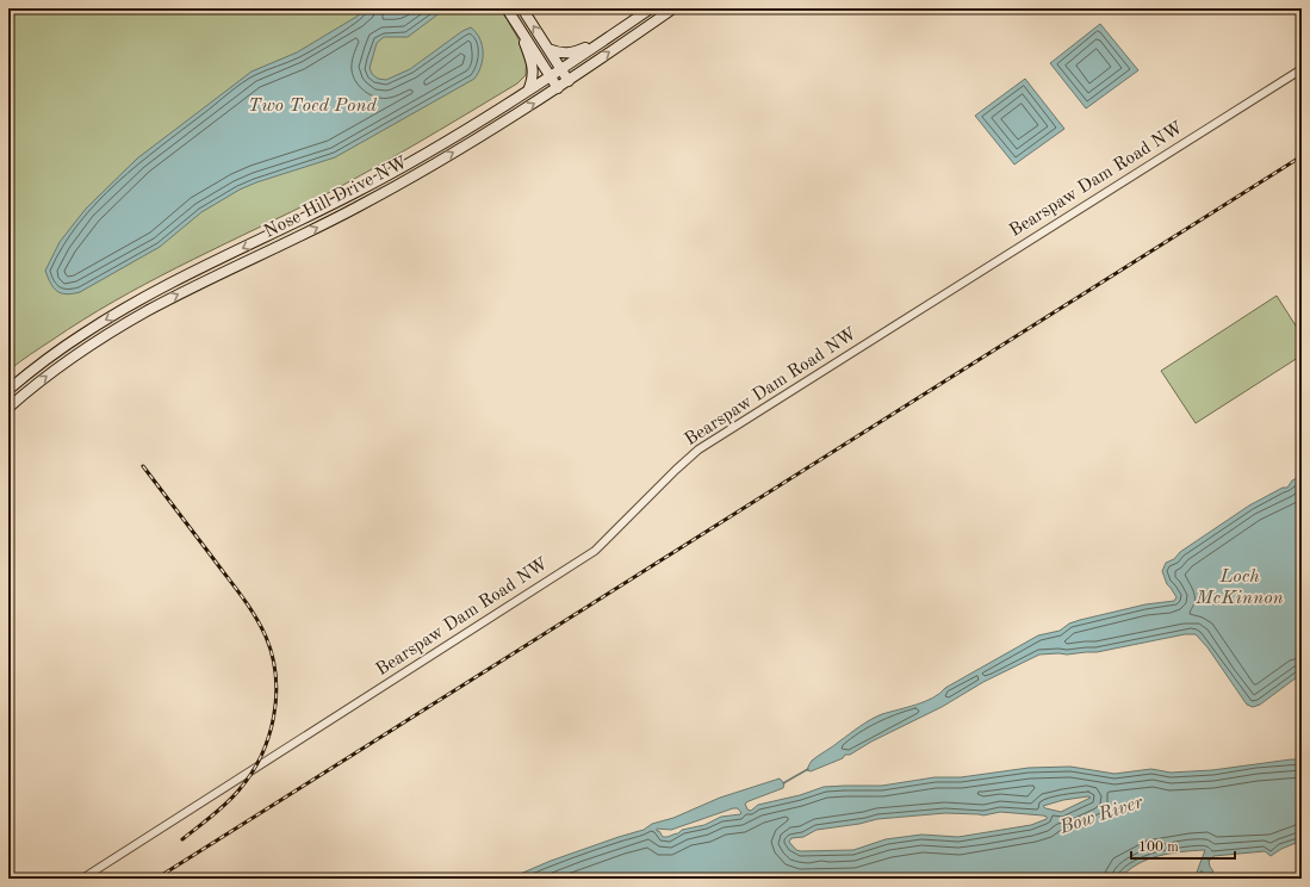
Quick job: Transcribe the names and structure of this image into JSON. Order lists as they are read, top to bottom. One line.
{"streets":{"street":["Bearspaw Dam Road NW","Nose Hill Drive NW"]},"water":["Two Toed Pond","Loch McKinnon","Bow River"],"scale_bar":"100 m"}
